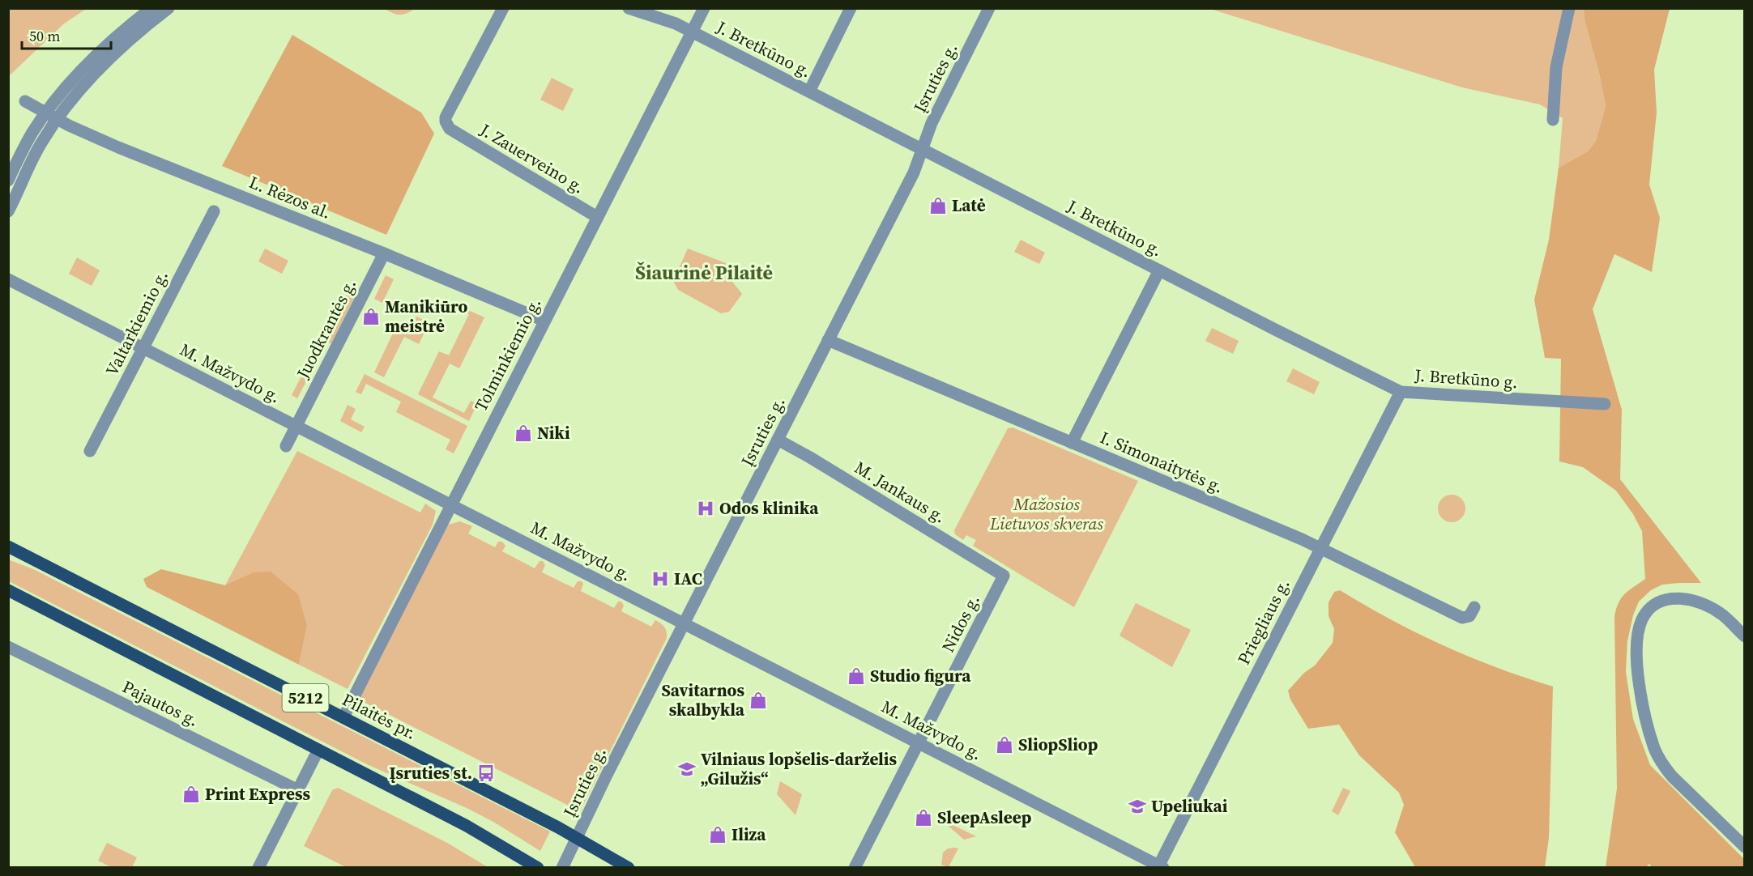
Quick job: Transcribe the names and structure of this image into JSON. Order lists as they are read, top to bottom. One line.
{"streets":{"main road":["5212","Pilaitės pr."],"street":["J. Bretkūno g.","Įsruties g.","J. Zauerveino g.","L. Rėzos al.","Valtarkiemio g.","Juodkrantės g.","Tolminkiemio g.","M. Mažvydo g.","I. Simonaitytės g.","M. Jankaus g.","Priegliaus g.","Nidos g.","Pajautos g."]},"crossings":[["J. Bretkūno g.","Įsruties g."],["J. Bretkūno g.","Tolminkiemio g."],["J. Bretkūno g.","Priegliaus g."],["Įsruties g.","M. Mažvydo g."],["Įsruties g.","I. Simonaitytės g."],["Įsruties g.","M. Jankaus g."],["Įsruties g.","Pilaitės pr."],["J. Zauerveino g.","Tolminkiemio g."],["L. Rėzos al.","Juodkrantės g."],["L. Rėzos al.","Tolminkiemio g."],["Valtarkiemio g.","M. Mažvydo g."],["Juodkrantės g.","M. Mažvydo g."],["Tolminkiemio g.","M. Mažvydo g."],["Tolminkiemio g.","Pilaitės pr."],["M. Mažvydo g.","Priegliaus g."],["M. Mažvydo g.","Nidos g."],["I. Simonaitytės g.","Priegliaus g."],["M. Jankaus g.","Nidos g."]],"districts":["Šiaurinė Pilaitė"],"parks":["Mažosios Lietuvos skveras"],"places":{"shop":["Latė","Manikiūro meistrė","Niki","Studio figura","Savitarnos skalbykla","SliopSliop","Print Express","SleepAsleep","Iliza"],"hospital":["Odos klinika","IAC"],"school or university":["Vilniaus lopšelis-darželis „Gilužis“","Upeliukai"],"bus stop":["Įsruties st."]},"scale_bar":"50 m"}
